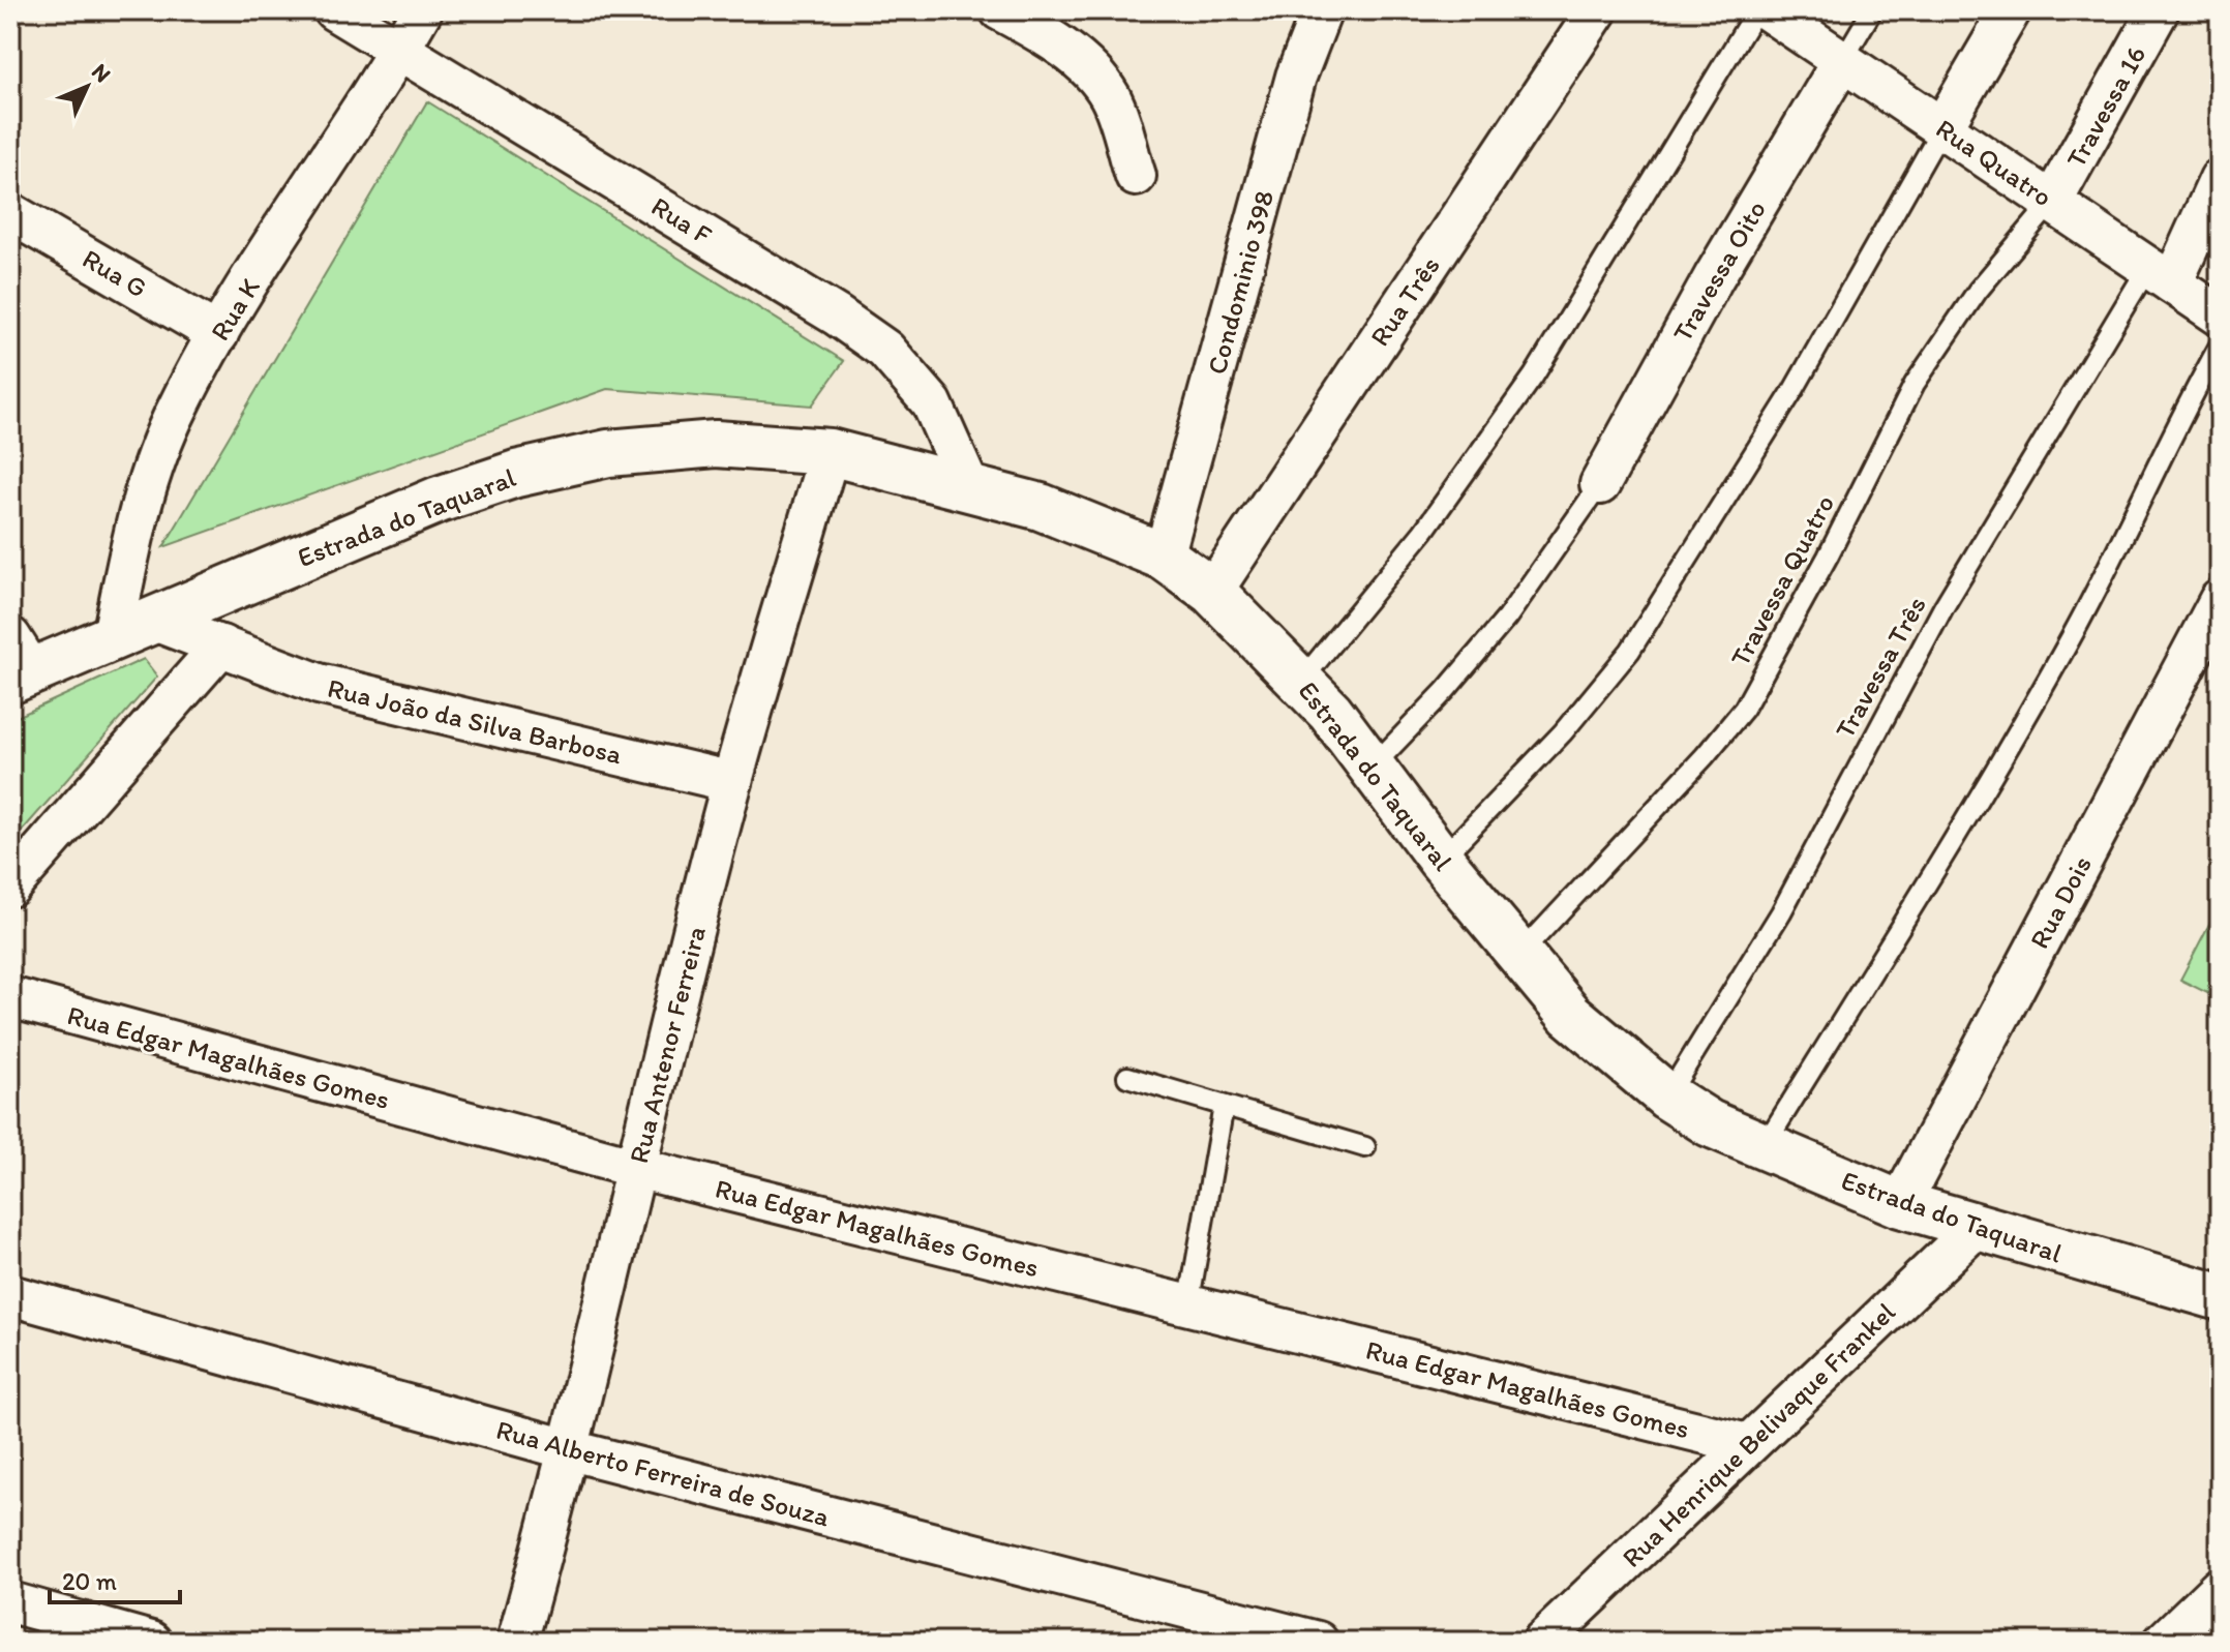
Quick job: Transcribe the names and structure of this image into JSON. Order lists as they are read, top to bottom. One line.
{"streets":{"street":["Travessa 16","Rua Quatro","Rua F","Travessa Oito","Rua G","Condominio 398","Rua Três","Rua K","Estrada do Taquaral","Rua João da Silva Barbosa","Rua Dois","Rua Antenor Ferreira","Rua Edgar Magalhães Gomes","Rua Henrique Belivaque Frankel","Rua Alberto Ferreira de Souza"],"lane":["Travessa Quatro","Travessa Três"]},"crossings":[["Travessa 16","Rua Quatro"],["Travessa 16","Travessa Quatro"],["Rua Quatro","Travessa Oito"],["Rua Quatro","Travessa Quatro"],["Rua Quatro","Travessa Três"],["Rua F","Rua K"],["Rua F","Estrada do Taquaral"],["Rua G","Rua K"],["Condominio 398","Estrada do Taquaral"],["Rua Três","Estrada do Taquaral"],["Rua K","Estrada do Taquaral"],["Rua K","Rua João da Silva Barbosa"],["Estrada do Taquaral","Travessa Quatro"],["Estrada do Taquaral","Travessa Três"],["Estrada do Taquaral","Rua João da Silva Barbosa"],["Estrada do Taquaral","Rua Dois"],["Estrada do Taquaral","Rua Antenor Ferreira"],["Estrada do Taquaral","Rua Henrique Belivaque Frankel"],["Rua João da Silva Barbosa","Rua Antenor Ferreira"],["Rua Antenor Ferreira","Rua Edgar Magalhães Gomes"],["Rua Antenor Ferreira","Rua Alberto Ferreira de Souza"],["Rua Edgar Magalhães Gomes","Rua Henrique Belivaque Frankel"]],"scale_bar":"20 m","north":"top right"}
